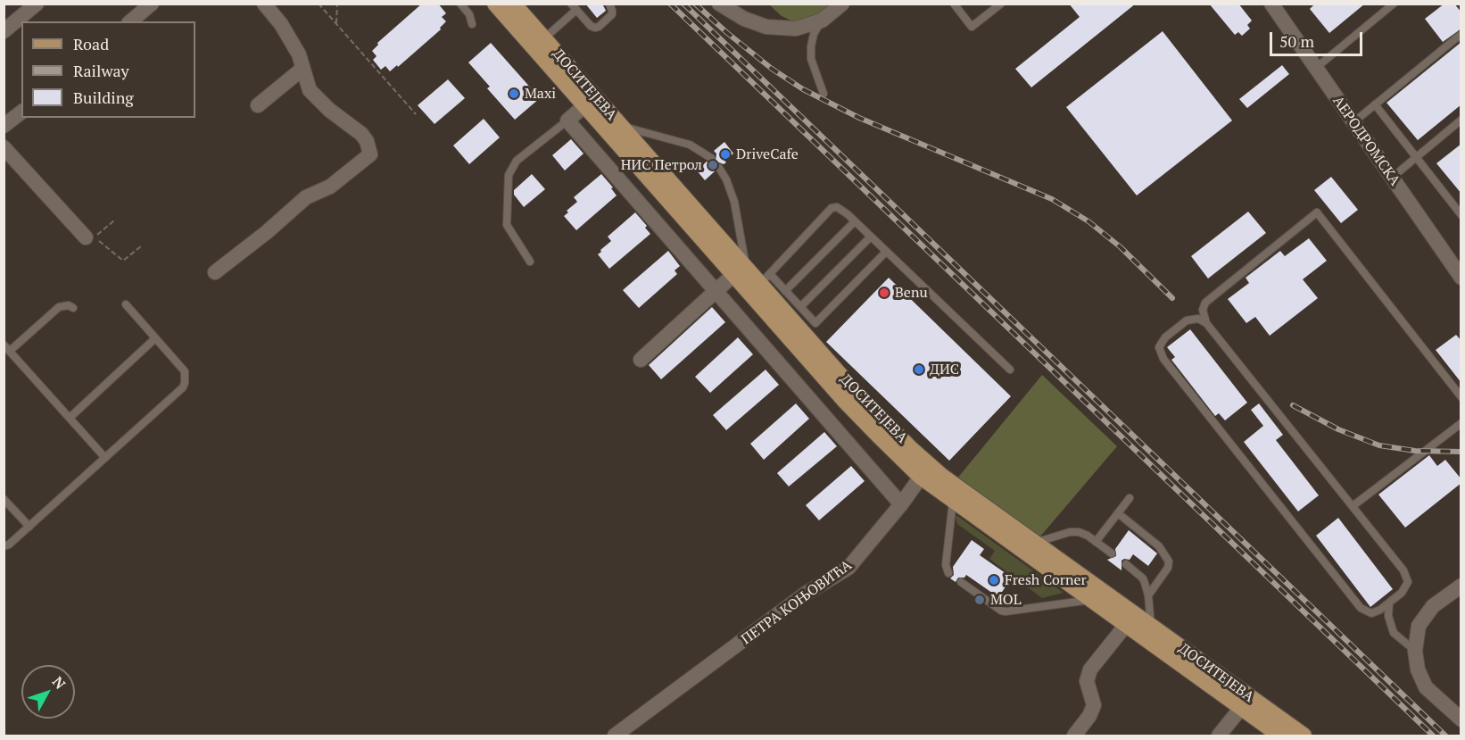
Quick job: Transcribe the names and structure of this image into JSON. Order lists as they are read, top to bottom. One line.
{"streets":{"main road":["ДОСИТЕЈЕВА"],"street":["АЕРОДРОМСКА","ПЕТРА КОЊОВИЋА"]},"crossings":[["ДОСИТЕЈЕВА","ПЕТРА КОЊОВИЋА"]],"places":["Maxi","DriveCafe","НИС Петрол","Benu","ДИС","Fresh Corner","MOL"],"legend":["Road","Railway","Building"],"scale_bar":"50 m","north":"top right"}
